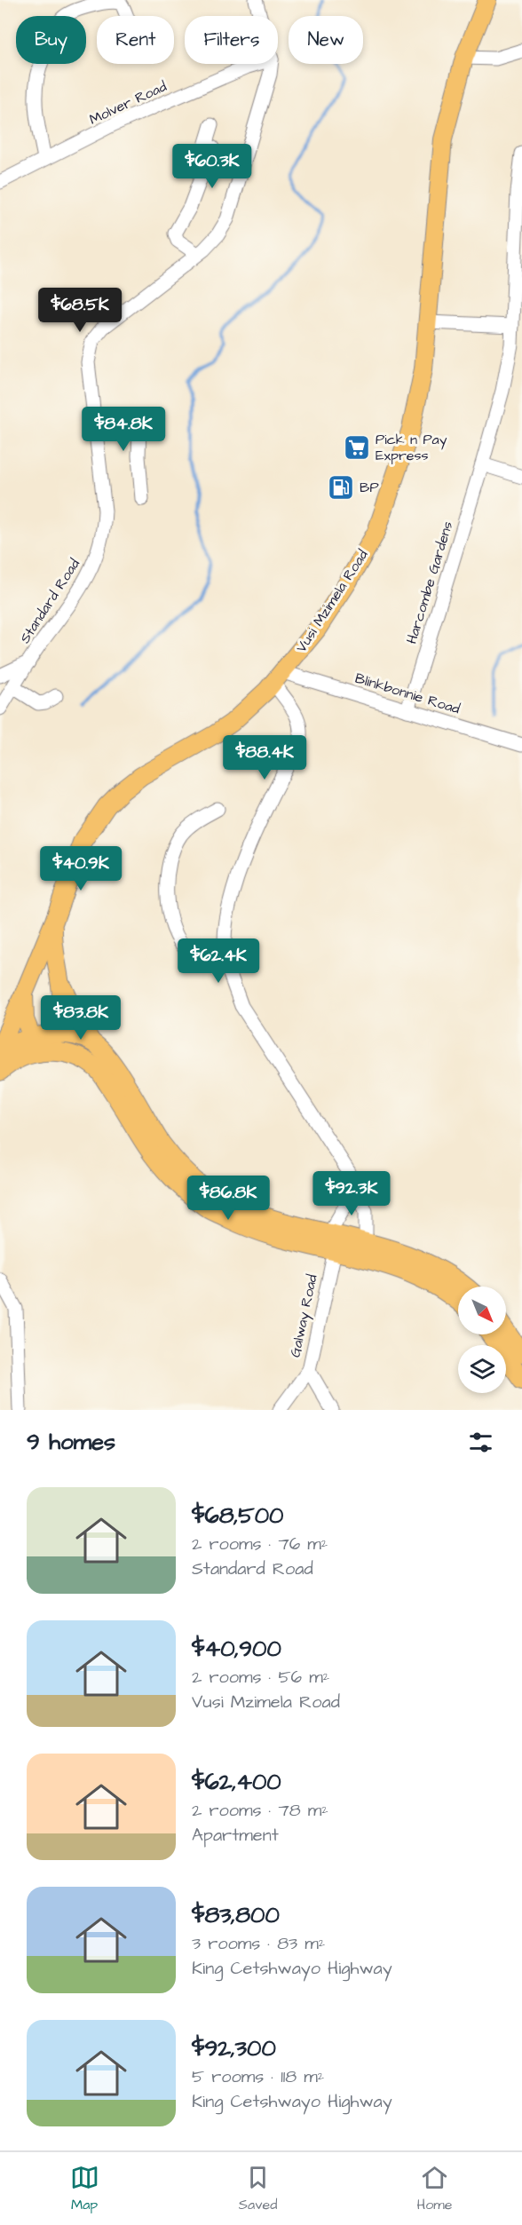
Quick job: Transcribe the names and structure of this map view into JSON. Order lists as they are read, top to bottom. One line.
{"streets":{"main road":["Vusi Mzimela Road"],"street":["Molver Road","Harcombe Gardens","Standard Road","Blinkbonnie Road","Galway Road"]},"crossings":[["Harcombe Gardens","Blinkbonnie Road"],["Vusi Mzimela Road","Blinkbonnie Road"]],"places":{"supermarket":["Pick n Pay Express"],"fuel station":["BP"]},"north":"bottom right","page":{"chip":["Buy","Rent","Filters","New"],"price":["$60.3K","$68.5K","$84.8K","$88.4K","$40.9K","$62.4K","$83.8K","$92.3K","$86.8K"],"heading":"9 homes","list":[{"name":"$68,500","note":"2 rooms · 76 m² · Standard Road"},{"name":"$40,900","note":"2 rooms · 56 m² · Vusi Mzimela Road"},{"name":"$62,400","note":"2 rooms · 78 m² · Apartment"},{"name":"$83,800","note":"3 rooms · 83 m² · King Cetshwayo Highway"},{"name":"$92,300","note":"5 rooms · 118 m² · King Cetshwayo Highway"}],"tabs":["Map","Saved","Home"]}}
